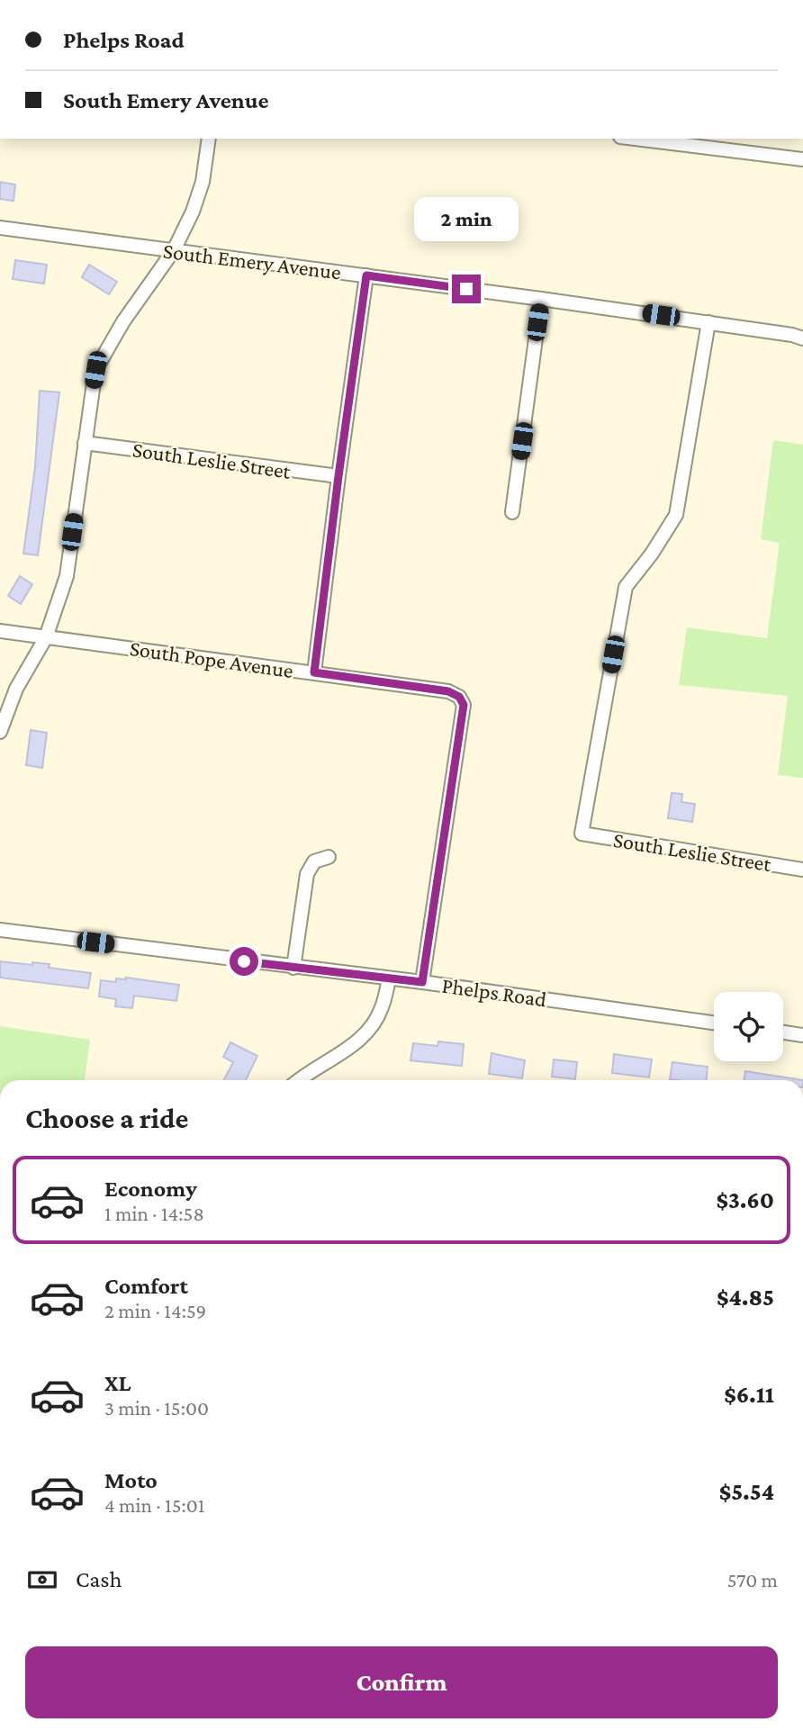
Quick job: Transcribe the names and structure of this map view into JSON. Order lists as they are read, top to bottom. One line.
{"streets":{"street":["South Emery Avenue","South Leslie Street","South Pope Avenue","Phelps Road"]},"crossings":[["South Emery Avenue","South Leslie Street"],["South Pope Avenue","Phelps Road"]],"page":{"banner":["Phelps Road","South Emery Avenue"],"bubble":"2 min","heading":"Choose a ride","list":[{"name":"Economy","note":"1 min · 14:58","value":"$3.60"},{"name":"Comfort","note":"2 min · 14:59","value":"$4.85"},{"name":"XL","note":"3 min · 15:00","value":"$6.11"},{"name":"Moto","note":"4 min · 15:01","value":"$5.54"}],"pay":["Cash","570 m"],"buttons":"Confirm"}}
